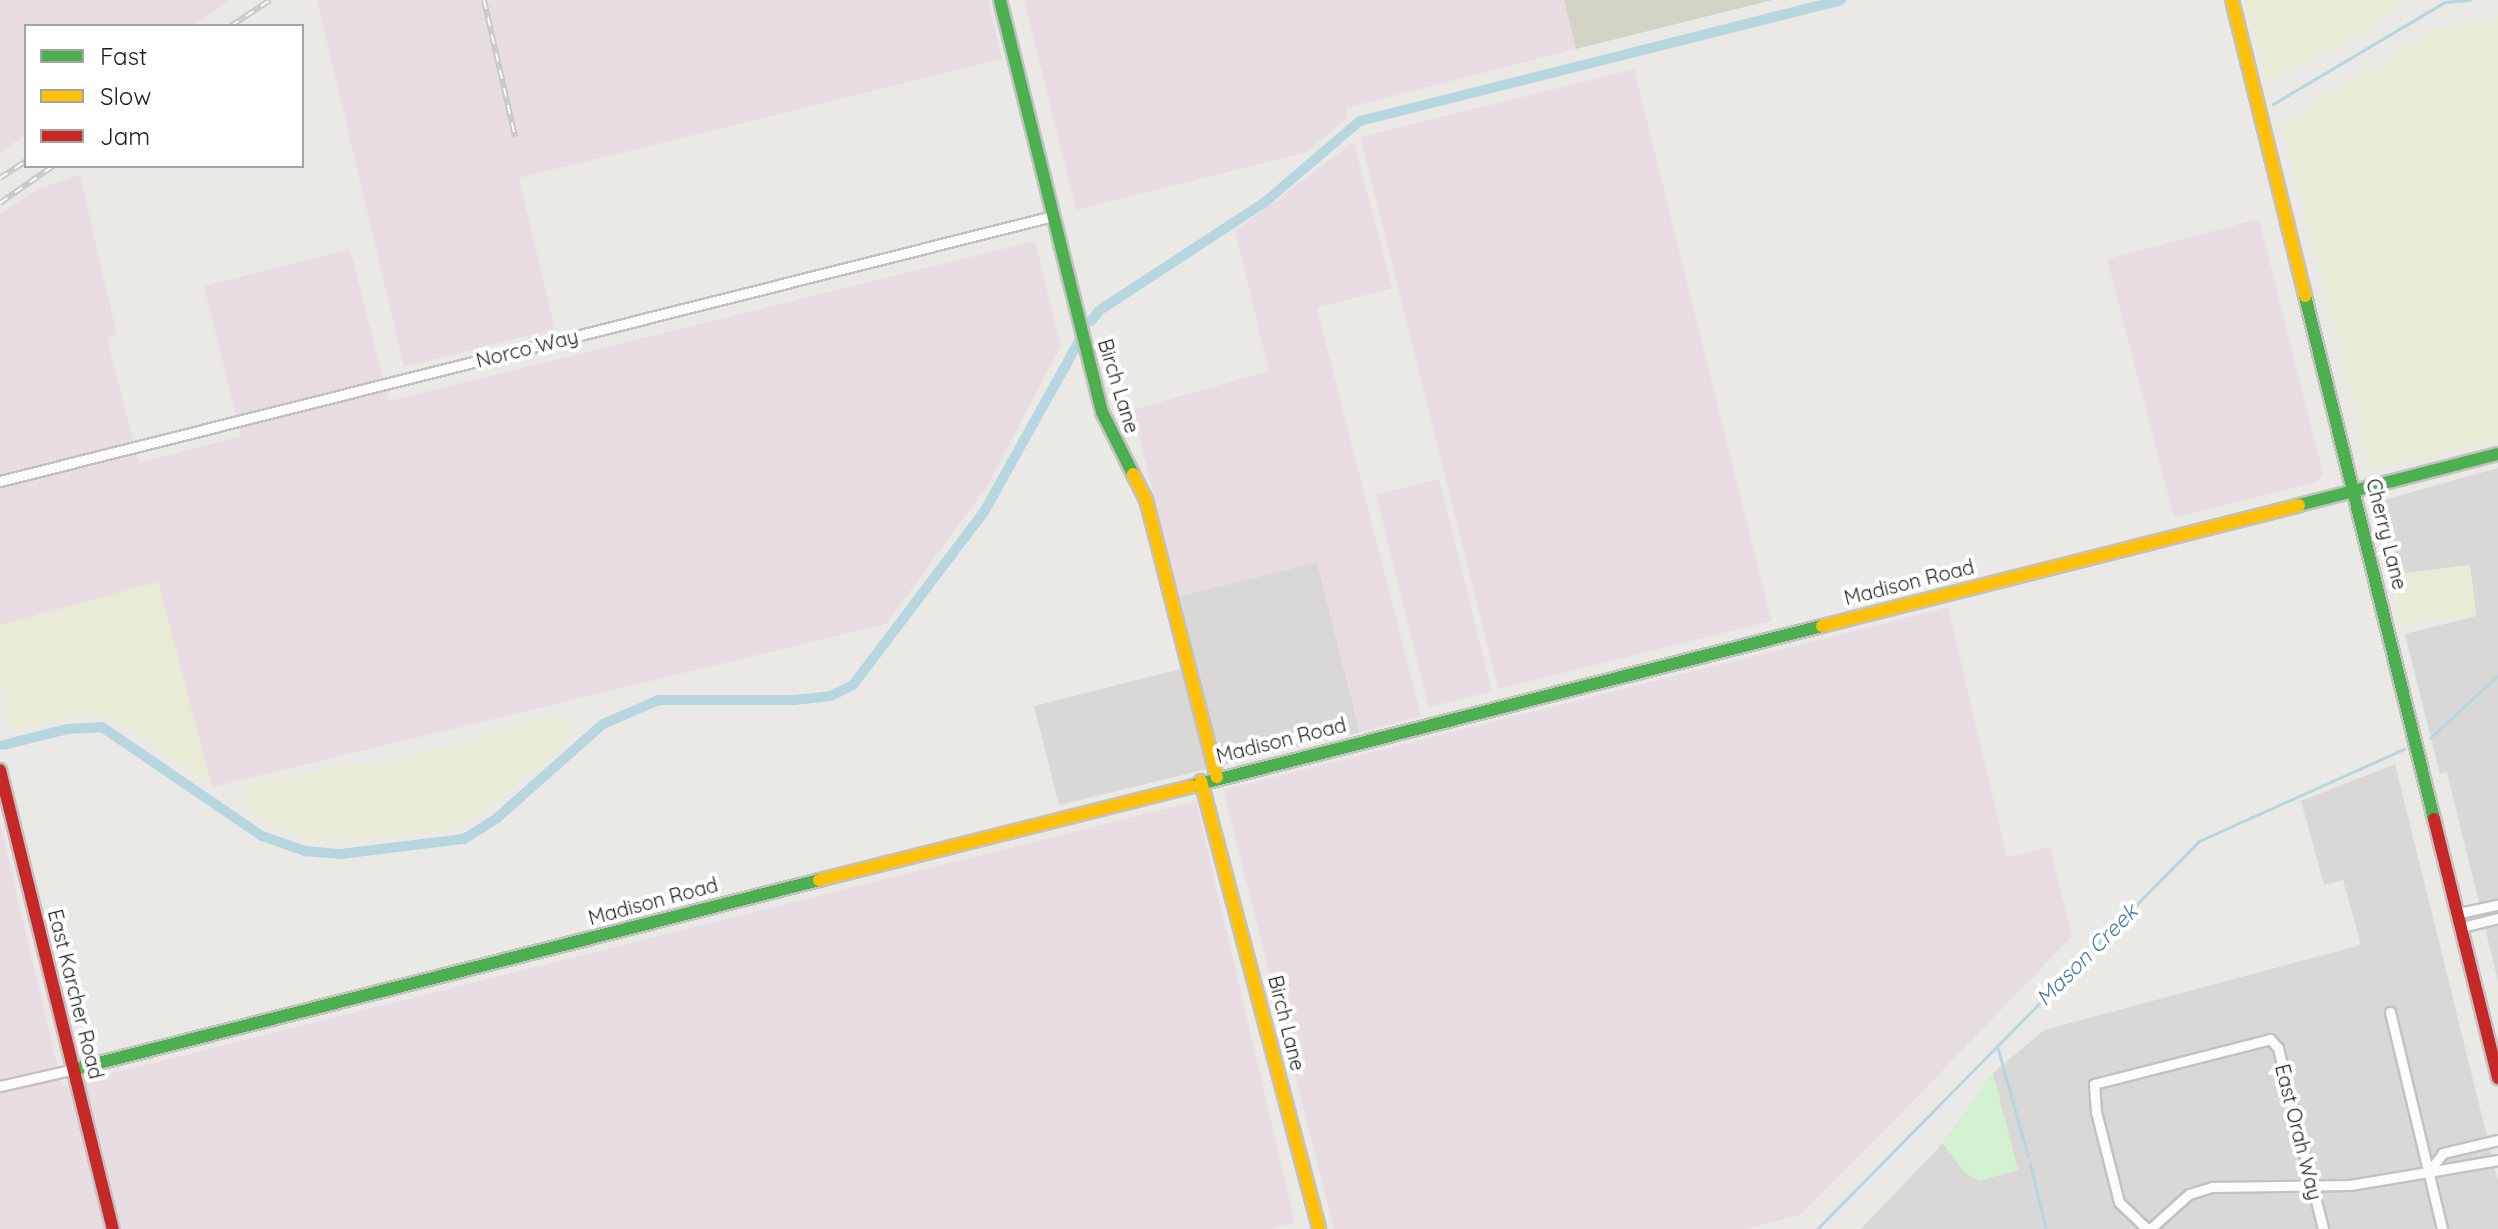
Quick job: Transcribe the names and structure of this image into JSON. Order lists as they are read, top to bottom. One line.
{"streets":{"street":["Norco Way","Birch Lane","Cherry Lane","Madison Road","East Karcher Road","East Orah Way"]},"crossings":[["Norco Way","Birch Lane"],["Birch Lane","Madison Road"],["Cherry Lane","Madison Road"],["Madison Road","East Karcher Road"]],"water":["Mason Creek"],"legend":["Fast","Slow","Jam"]}
